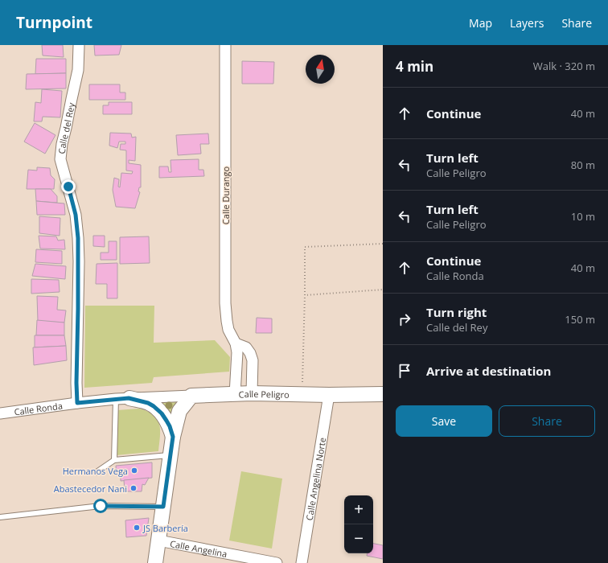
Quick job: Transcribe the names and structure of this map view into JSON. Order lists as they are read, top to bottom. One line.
{"streets":{"main road":["Calle Peligro"],"street":["Calle del Rey","Calle Durango","Calle Ronda","Calle Angelina Norte","Calle Angelina"]},"crossings":[["Calle del Rey","Calle Ronda"],["Calle Durango","Calle Peligro"],["Calle Peligro","Calle Ronda"],["Calle Peligro","Calle Angelina Norte"]],"places":["Hermanos Vega","Abastecedor Nani","JS Barbería"],"north":"top","page":{"header":"Turnpoint","nav":["Map","Layers","Share"],"heading":["4 min","Walk · 320 m"],"list":[["Continue","40 m"],["Turn left","Calle Peligro","80 m"],["Turn left","Calle Peligro","10 m"],["Continue","Calle Ronda","40 m"],["Turn right","Calle del Rey","150 m"],"Arrive at destination"],"buttons":["Save","Share"],"map_buttons":["+","−"]}}
